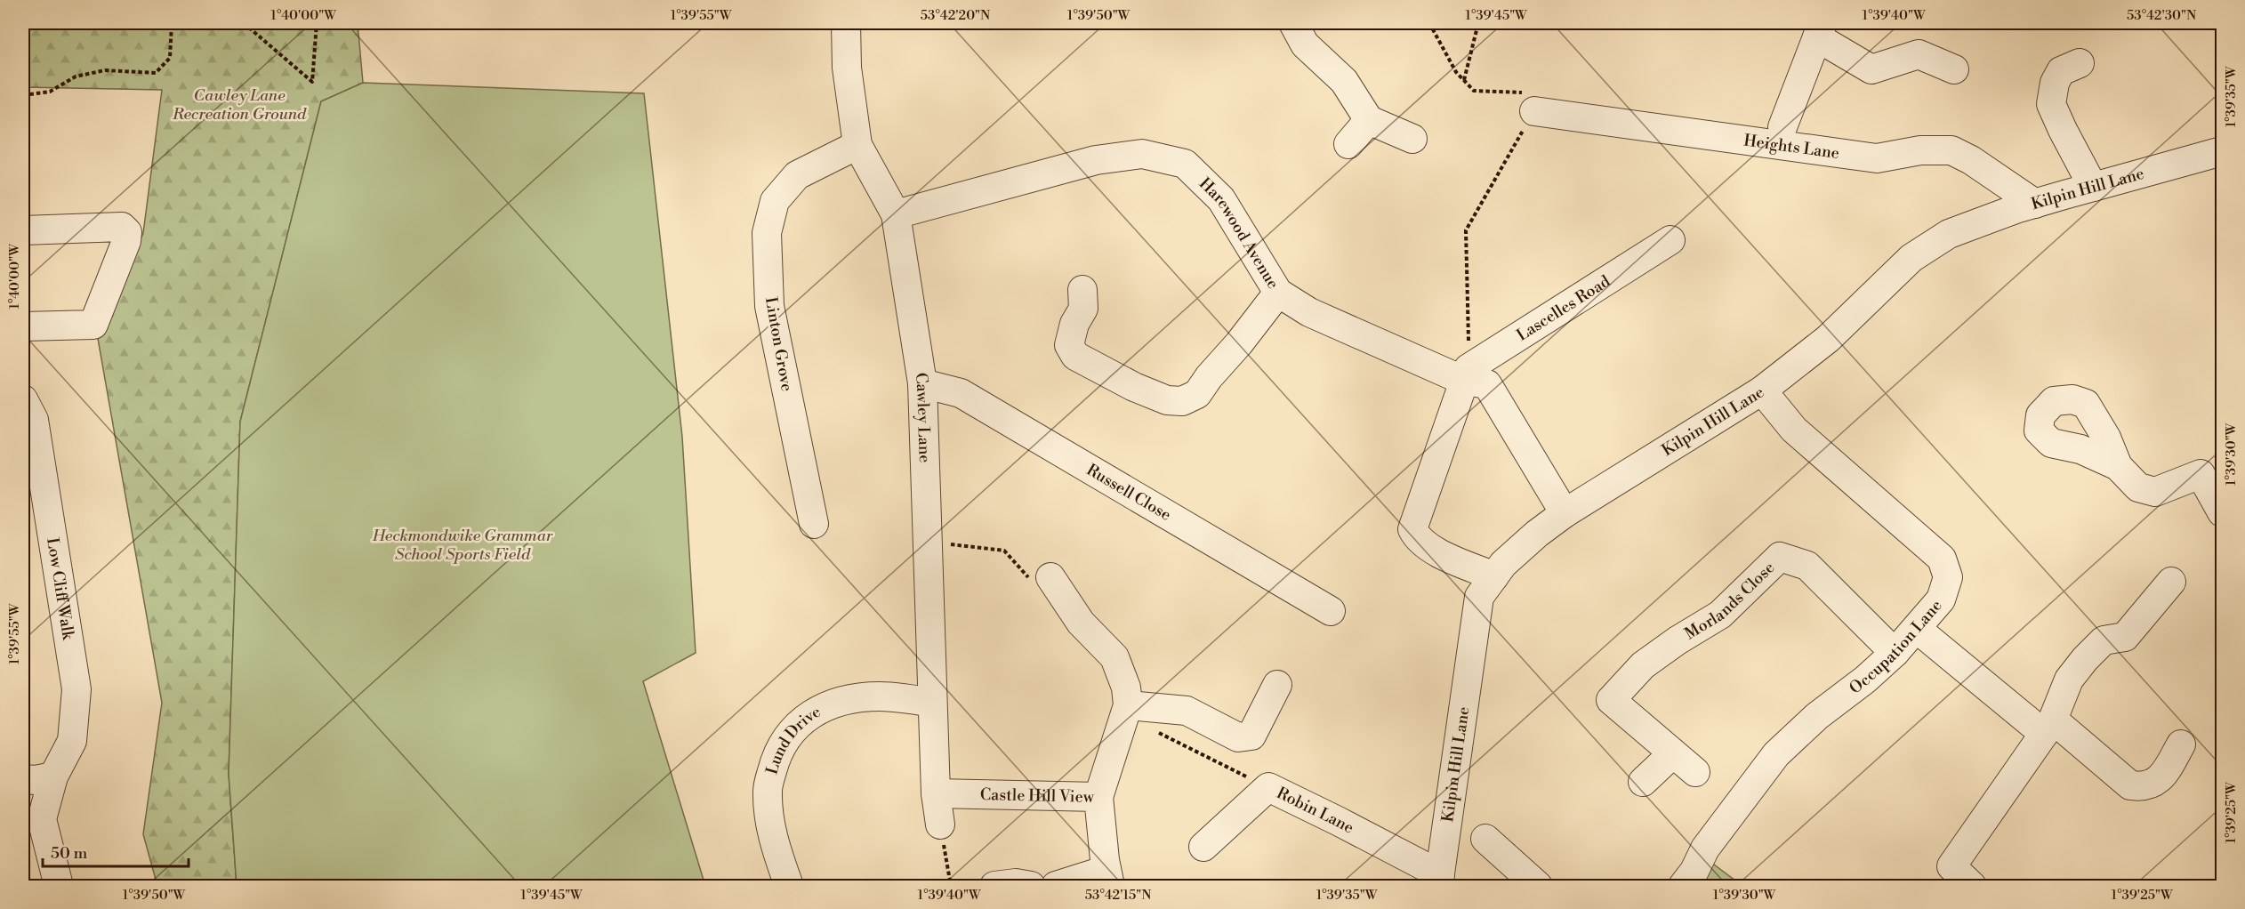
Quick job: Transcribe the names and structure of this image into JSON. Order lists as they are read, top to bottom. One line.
{"streets":{"street":["Heights Lane","Kilpin Hill Lane","Harewood Avenue","Lascelles Road","Linton Grove","Cawley Lane","Russell Close","Low Cliff Walk","Morlands Close","Occupation Lane","Lund Drive","Castle Hill View","Robin Lane"]},"crossings":[["Heights Lane","Kilpin Hill Lane"],["Kilpin Hill Lane","Harewood Avenue"],["Kilpin Hill Lane","Occupation Lane"],["Kilpin Hill Lane","Robin Lane"],["Harewood Avenue","Lascelles Road"],["Harewood Avenue","Cawley Lane"],["Linton Grove","Cawley Lane"],["Cawley Lane","Russell Close"],["Cawley Lane","Lund Drive"],["Cawley Lane","Castle Hill View"],["Morlands Close","Occupation Lane"]],"parks":["Cawley Lane Recreation Ground","Heckmondwike Grammar School Sports Field"],"scale_bar":"50 m","coordinates":["1°40'00\"W","1°39'55\"W","53°42'20\"N","1°39'50\"W","1°39'45\"W","1°39'40\"W","53°42'30\"N","1°39'35\"W","1°39'30\"W","1°39'25\"W","53°42'15\"N"]}
